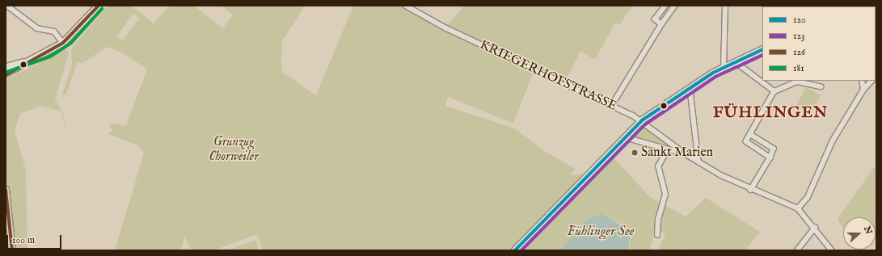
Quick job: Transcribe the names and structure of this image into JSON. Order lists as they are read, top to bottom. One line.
{"streets":{"street":["KRIEGERHOFSTRASSE"]},"districts":["FÜHLINGEN"],"water":["Fühlinger See"],"parks":["Grünzug Chorweiler"],"places":["Sankt Marien"],"lines":["transit line 126","transit line 181","transit line 120","transit line 123"],"legend":["120","123","126","181"],"scale_bar":"100 m","north":"right"}
